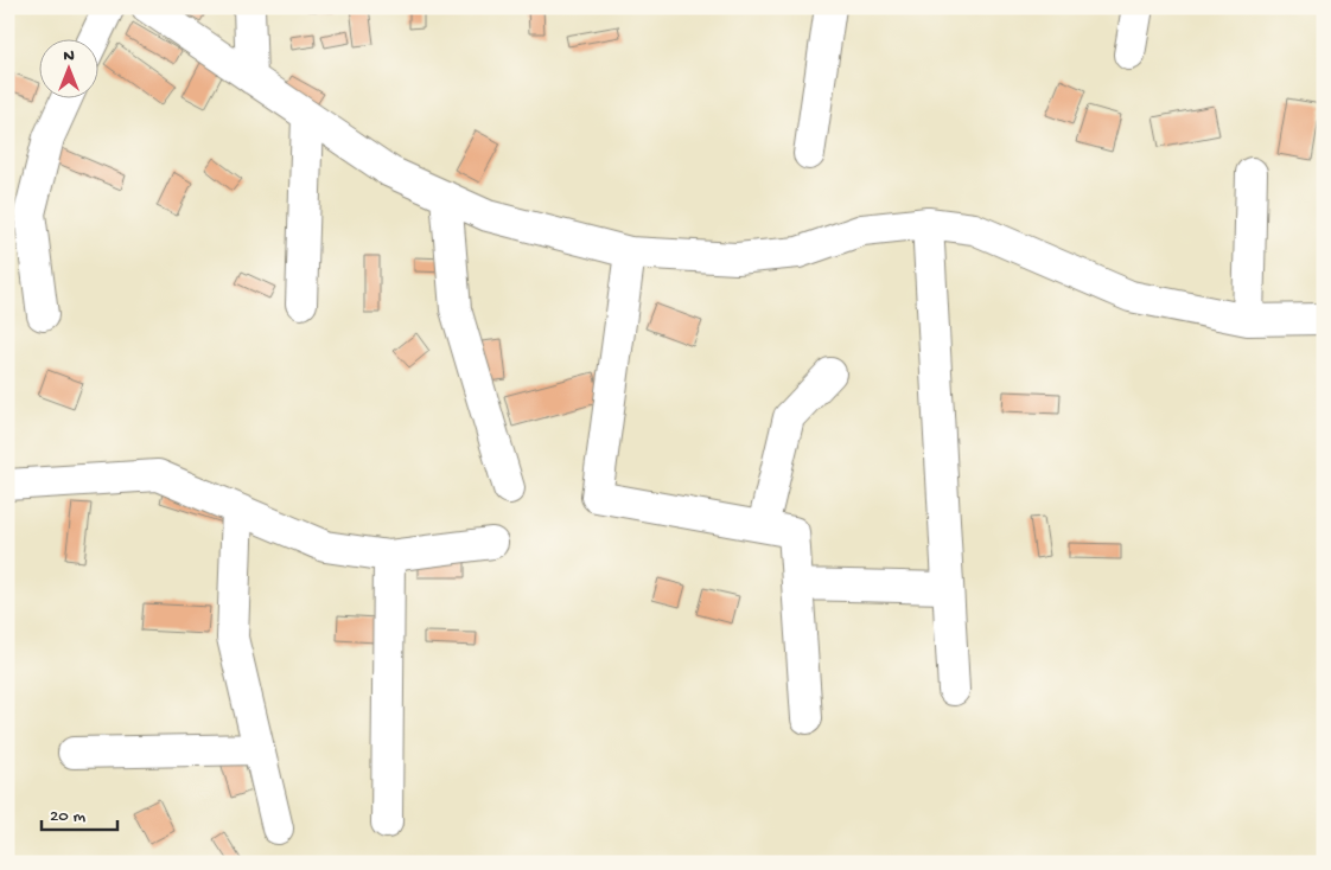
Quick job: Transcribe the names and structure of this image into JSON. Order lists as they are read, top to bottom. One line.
{"scale_bar":"20 m","north":"top"}
